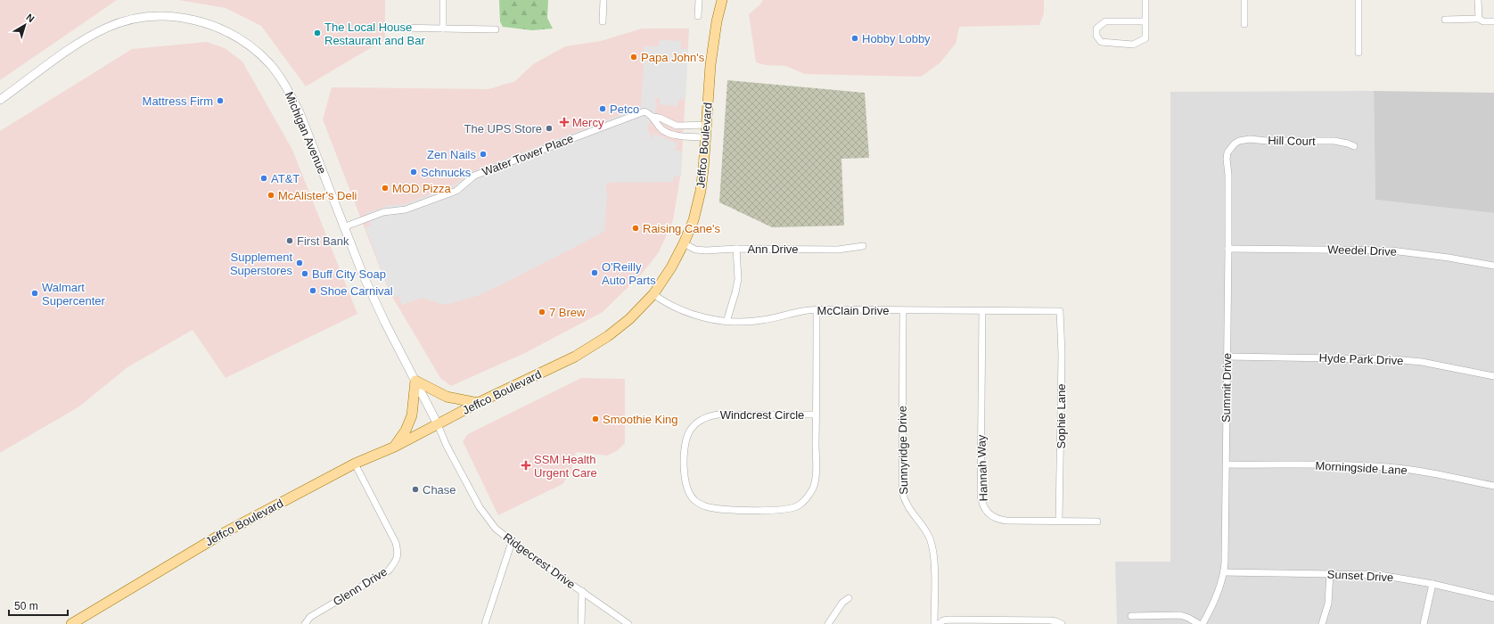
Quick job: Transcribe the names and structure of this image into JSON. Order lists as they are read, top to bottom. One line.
{"streets":{"main road":["Jeffco Boulevard"],"street":["Michigan Avenue","Hill Court","Water Tower Place","Ann Drive","Weedel Drive","McClain Drive","Hyde Park Drive","Summit Drive","Windcrest Circle","Sophie Lane","Sunnyridge Drive","Hannah Way","Morningside Lane","Ridgecrest Drive","Sunset Drive","Glenn Drive"]},"crossings":[["Michigan Avenue","Jeffco Boulevard"],["Michigan Avenue","Water Tower Place"],["Michigan Avenue","Ridgecrest Drive"],["Hill Court","Summit Drive"],["Jeffco Boulevard","Water Tower Place"],["Jeffco Boulevard","Ann Drive"],["Jeffco Boulevard","McClain Drive"],["Jeffco Boulevard","Ridgecrest Drive"],["Jeffco Boulevard","Glenn Drive"],["Weedel Drive","Summit Drive"],["McClain Drive","Windcrest Circle"],["McClain Drive","Sophie Lane"],["McClain Drive","Sunnyridge Drive"],["McClain Drive","Hannah Way"],["Hyde Park Drive","Summit Drive"],["Summit Drive","Morningside Lane"],["Summit Drive","Sunset Drive"],["Sophie Lane","Hannah Way"]],"places":{"other":["The Local House Restaurant and Bar","Hobby Lobby","Papa John's","Mattress Firm","Petco","The UPS Store","Zen Nails","Schnucks","AT&T","MOD Pizza","McAlister's Deli","Raising Cane's","First Bank","Supplement Superstores","O'Reilly Auto Parts","Buff City Soap","Shoe Carnival","Walmart Supercenter","7 Brew","Smoothie King","Chase"],"health":["Mercy","SSM Health Urgent Care"]},"scale_bar":"50 m","north":"top right"}
